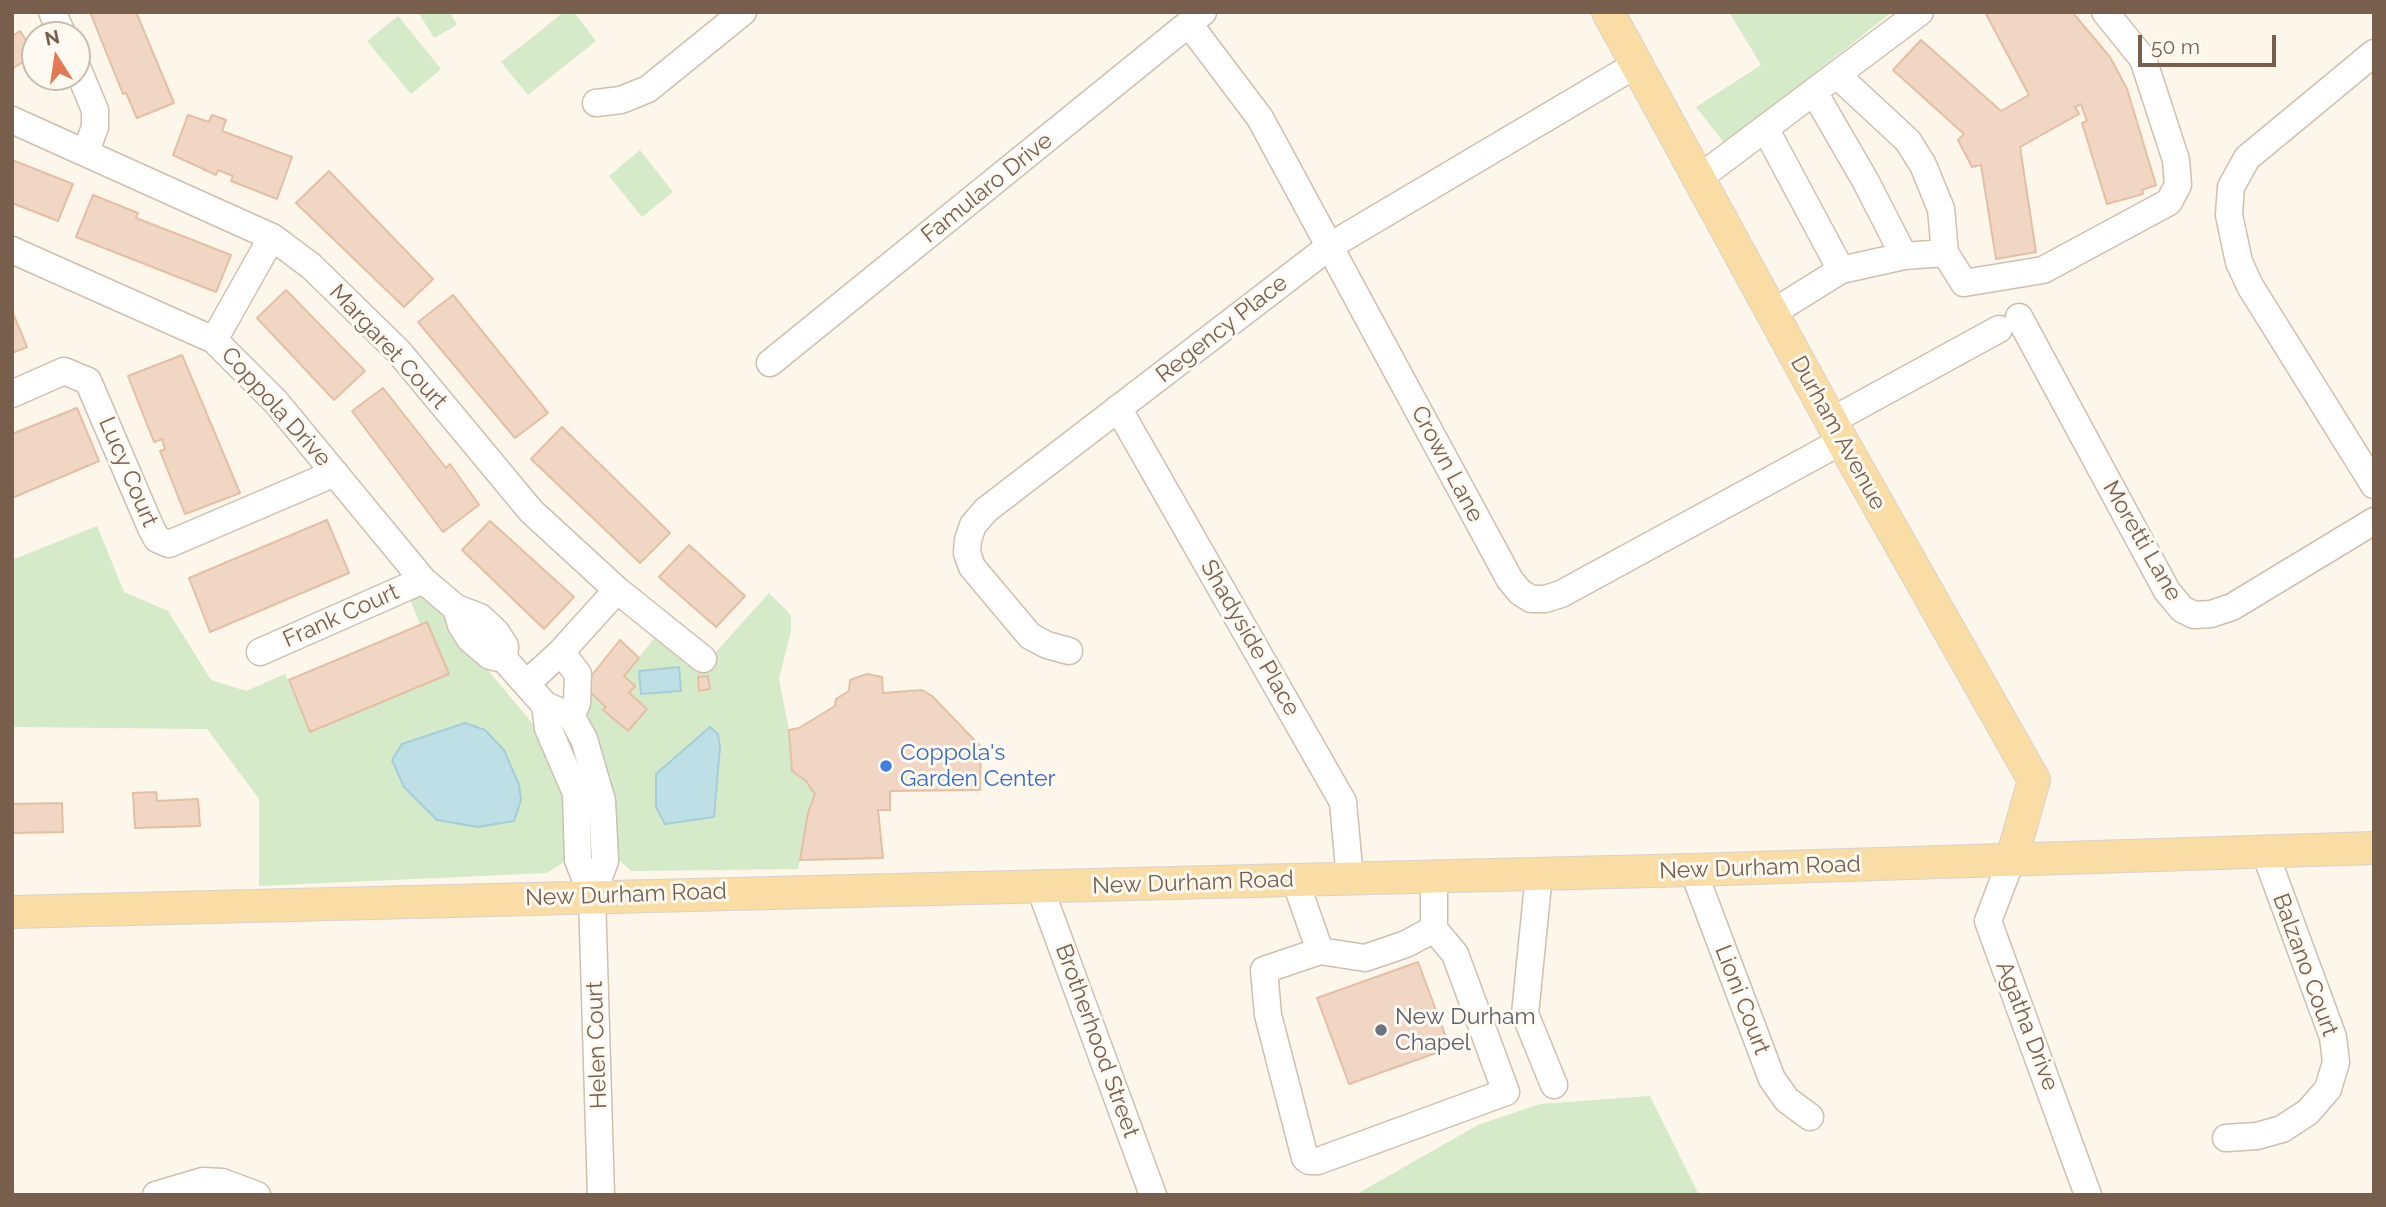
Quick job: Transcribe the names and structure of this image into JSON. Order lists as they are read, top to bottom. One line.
{"streets":{"main road":["Durham Avenue","New Durham Road"],"street":["Famularo Drive","Regency Place","Margaret Court","Coppola Drive","Crown Lane","Lucy Court","Moretti Lane","Frank Court","Shadyside Place","Balzano Court","Lioni Court","Agatha Drive","Brotherhood Street","Helen Court"]},"crossings":[["Famularo Drive","Crown Lane"],["Regency Place","Durham Avenue"],["Regency Place","Crown Lane"],["Regency Place","Shadyside Place"],["Coppola Drive","Lucy Court"],["Coppola Drive","Frank Court"],["Coppola Drive","New Durham Road"],["Coppola Drive","Helen Court"],["Durham Avenue","Crown Lane"],["Durham Avenue","Moretti Lane"],["Durham Avenue","New Durham Road"],["Durham Avenue","Agatha Drive"],["Crown Lane","Moretti Lane"],["Shadyside Place","New Durham Road"],["New Durham Road","Balzano Court"],["New Durham Road","Lioni Court"],["New Durham Road","Agatha Drive"],["New Durham Road","Brotherhood Street"],["New Durham Road","Helen Court"]],"places":["Coppola's Garden Center","New Durham Chapel"],"scale_bar":"50 m","north":"top"}
